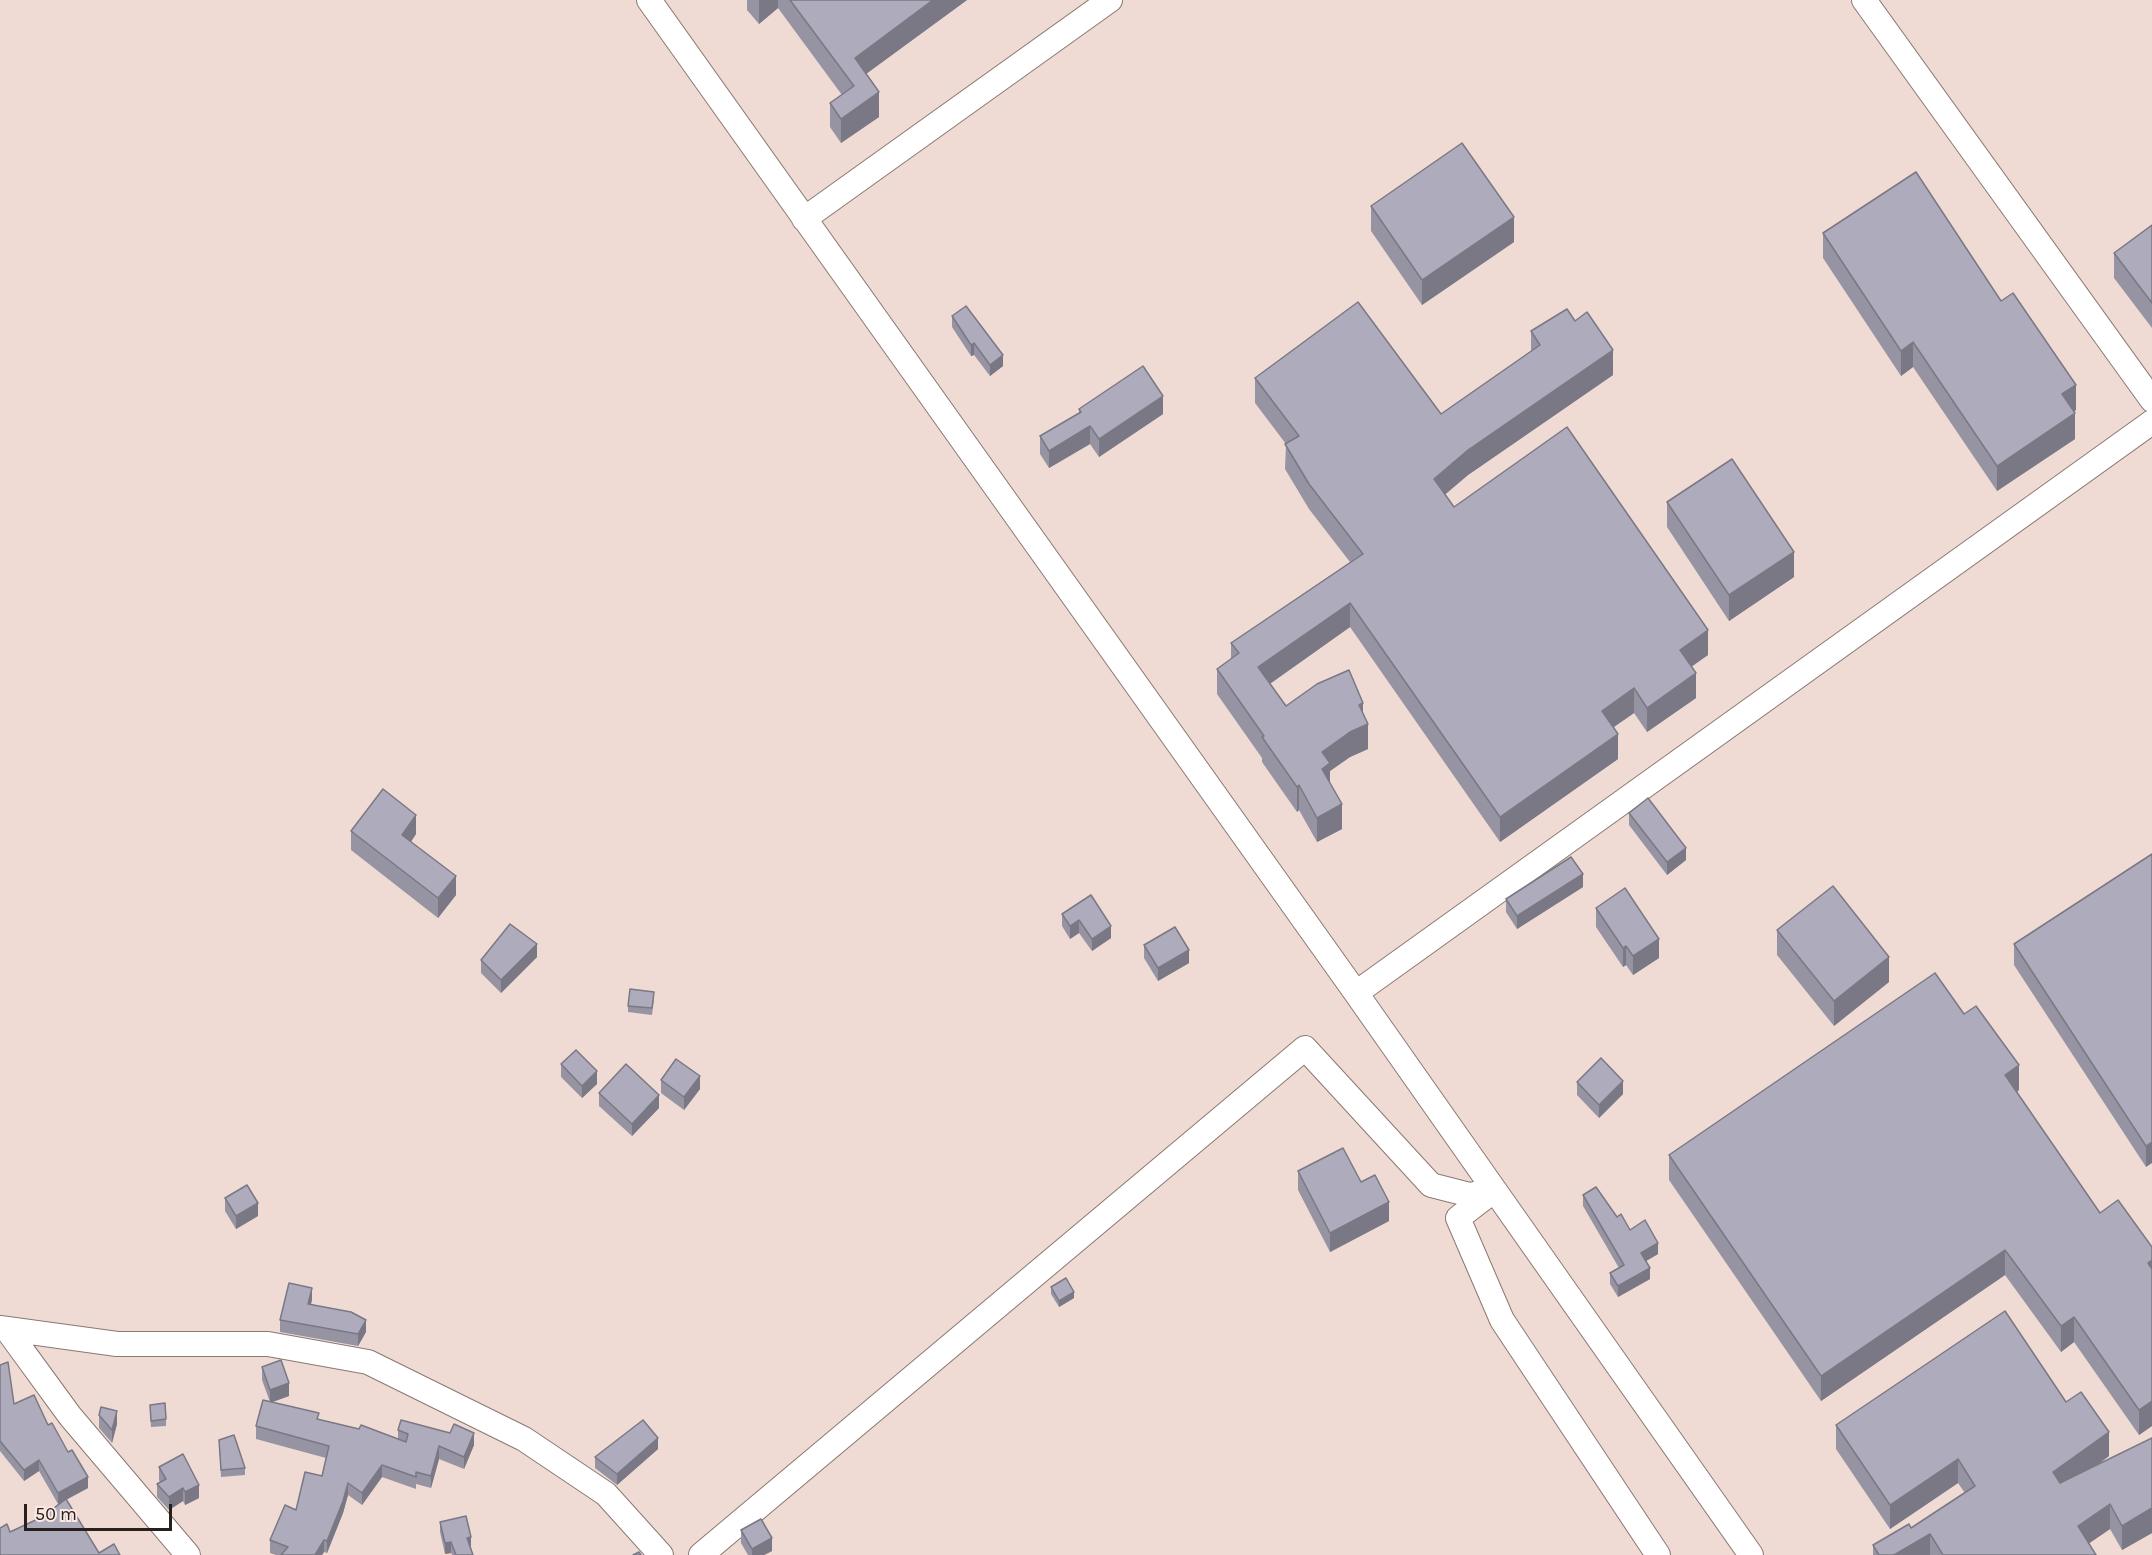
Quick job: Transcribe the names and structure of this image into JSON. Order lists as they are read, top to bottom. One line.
{"scale_bar":"50 m"}
